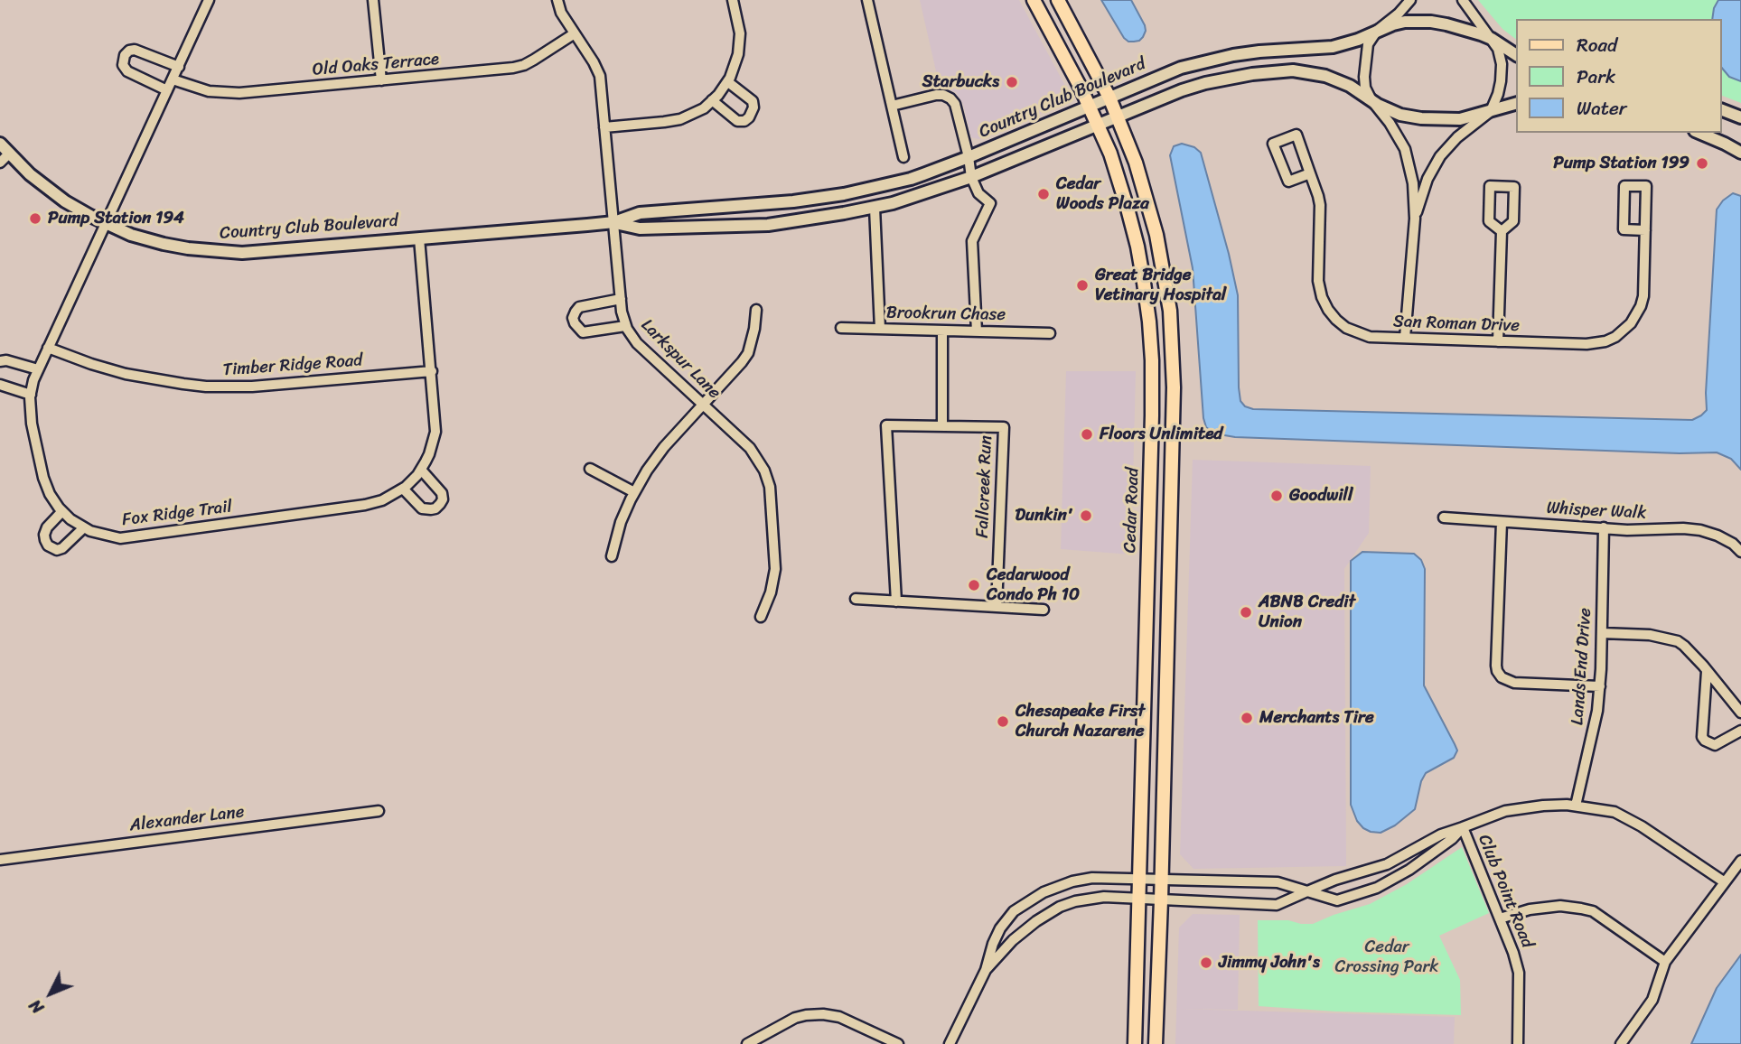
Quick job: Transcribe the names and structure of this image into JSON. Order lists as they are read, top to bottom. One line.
{"streets":{"main road":["Cedar Road"],"street":["Old Oaks Terrace","Country Club Boulevard","Brookrun Chase","San Roman Drive","Larkspur Lane","Timber Ridge Road","Fallcreek Run","Whisper Walk","Fox Ridge Trail","Lands End Drive","Alexander Lane","Club Point Road"]},"crossings":[["Old Oaks Terrace","Larkspur Lane"],["Old Oaks Terrace","Fox Ridge Trail"],["Country Club Boulevard","Larkspur Lane"],["Country Club Boulevard","Cedar Road"],["Country Club Boulevard","Fox Ridge Trail"],["Timber Ridge Road","Fox Ridge Trail"],["Whisper Walk","Lands End Drive"]],"parks":["Cedar Crossing Park"],"places":["Starbucks","Pump Station 199","Cedar Woods Plaza","Pump Station 194","Great Bridge Vetinary Hospital","Floors Unlimited","Goodwill","Dunkin'","Cedarwood Condo Ph 10","ABNB Credit Union","Merchants Tire","Chesapeake First Church Nazarene","Jimmy John's"],"legend":["Road","Park","Water"],"north":"bottom left"}
